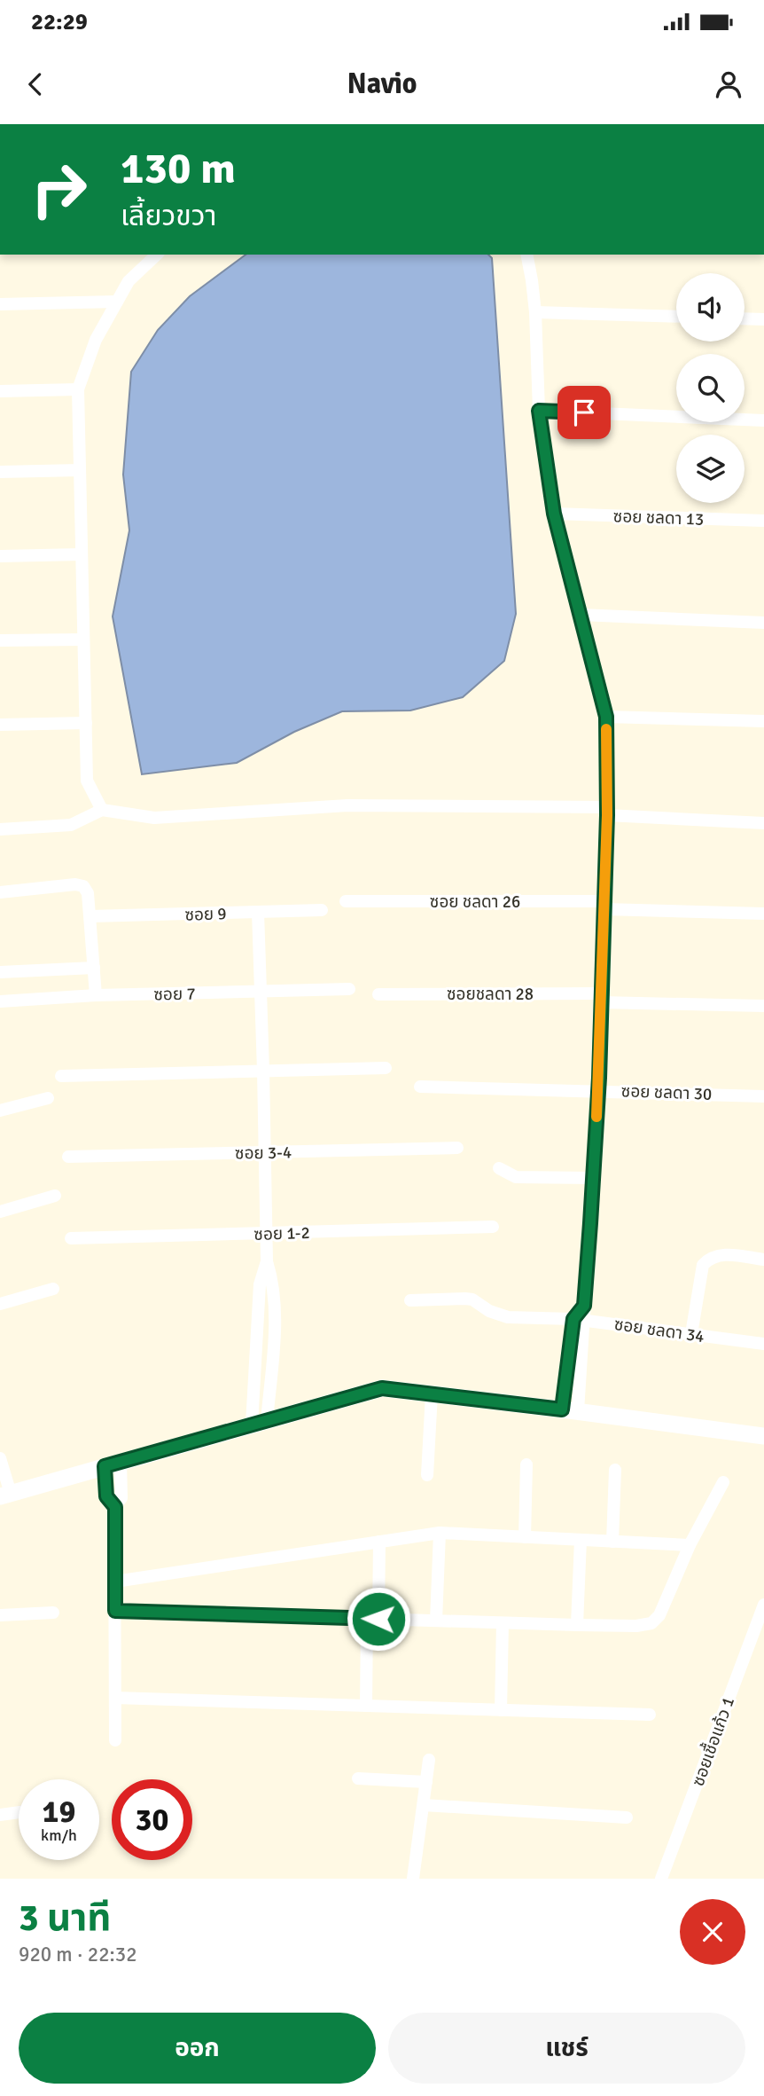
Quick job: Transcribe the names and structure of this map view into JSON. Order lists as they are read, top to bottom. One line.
{"streets":{"street":["ซอย ชลดา 13","ซอย ชลดา 26","ซอย 9","ซอย 7","ซอยชลดา 28","ซอย ชลดา 30","ซอย 3-4","ซอย 1-2","ซอย ชลดา 34","ซอยเชื้อแก้ว 1"]},"page":{"status":"22:29","header":"Navio","turn":["130 m","เลี้ยวขวา"],"speed":"19 km/h","limit":"30","heading":["3 นาที","920 m · 22:32"],"buttons":["ออก","แชร์"]}}
